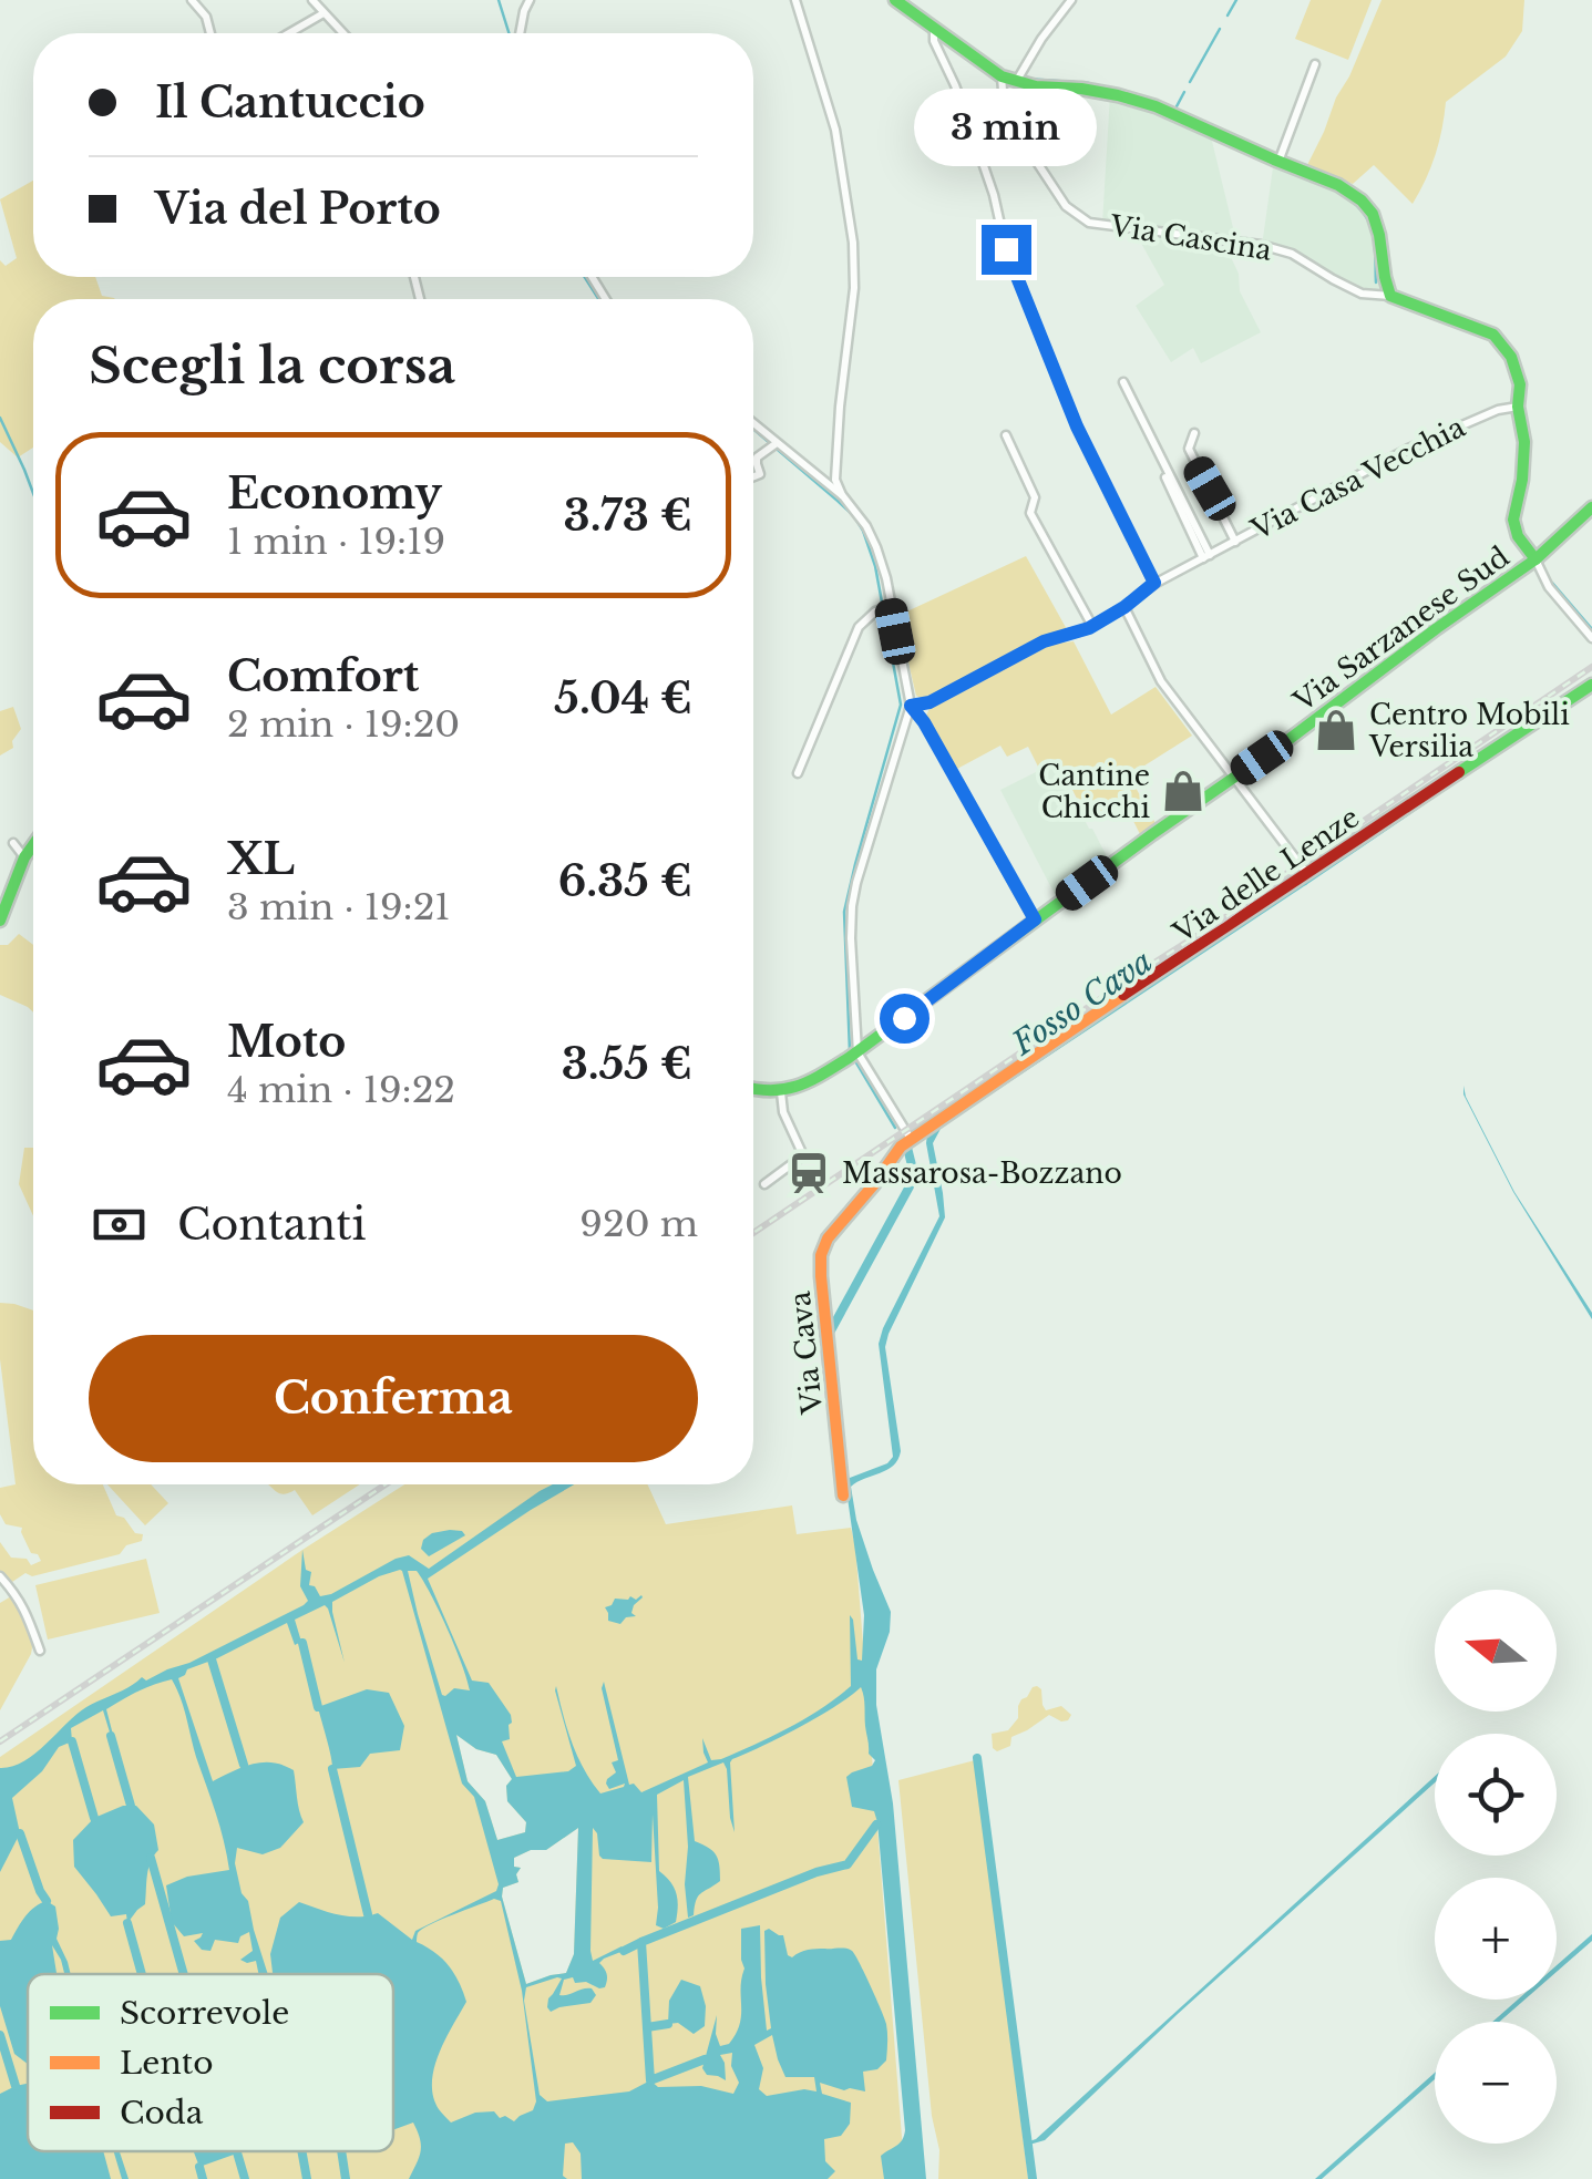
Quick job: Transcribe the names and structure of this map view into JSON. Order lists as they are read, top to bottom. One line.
{"streets":{"street":["Via Cascina","Via Casa Vecchia","Via Sarzanese Sud","Via delle Lenze","Via Cava"]},"crossings":[["Via delle Lenze","Via Cava"]],"water":["Fosso Cava"],"places":{"shop":["Centro Mobili Versilia","Cantine Chicchi"],"station":["Massarosa-Bozzano"]},"legend":["Scorrevole","Lento","Coda"],"north":"left","page":{"banner":["Il Cantuccio","Via del Porto"],"bubble":"3 min","heading":"Scegli la corsa","list":[{"name":"Economy","note":"1 min · 19:19","value":"3.73 €"},{"name":"Comfort","note":"2 min · 19:20","value":"5.04 €"},{"name":"XL","note":"3 min · 19:21","value":"6.35 €"},{"name":"Moto","note":"4 min · 19:22","value":"3.55 €"}],"pay":["Contanti","920 m"],"buttons":"Conferma","map_buttons":["+","−"]}}
